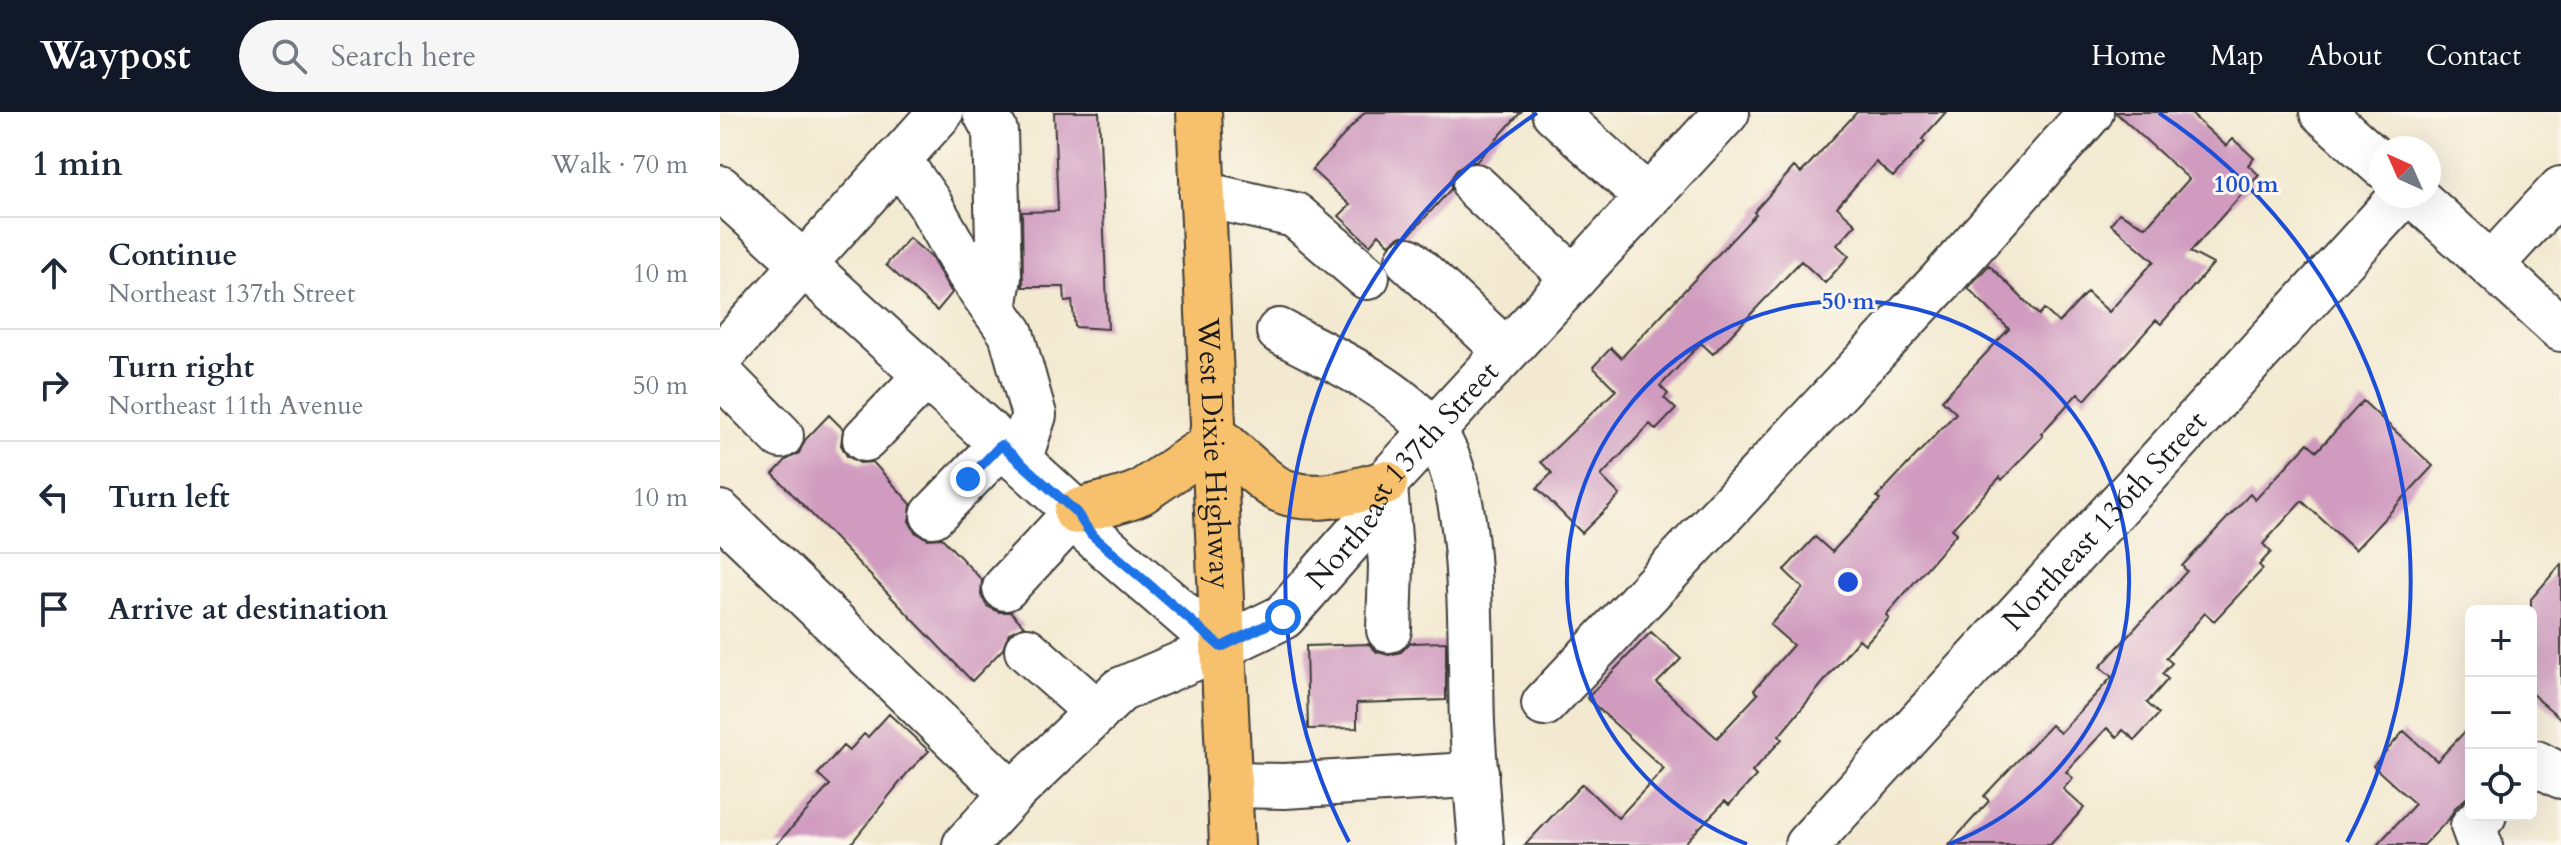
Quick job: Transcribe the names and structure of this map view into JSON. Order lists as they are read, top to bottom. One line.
{"streets":{"main road":["West Dixie Highway"],"street":["Northeast 137th Street","Northeast 136th Street"]},"crossings":[["West Dixie Highway","Northeast 137th Street"]],"north":"top left","page":{"header":"Waypost","search":"Search here","nav":["Home","Map","About","Contact"],"heading":["1 min","Walk · 70 m"],"list":[["Continue","Northeast 137th Street","10 m"],["Turn right","Northeast 11th Avenue","50 m"],["Turn left","10 m"],"Arrive at destination"],"map_buttons":["+","−"]},"rings":["100 m","50 m"]}
